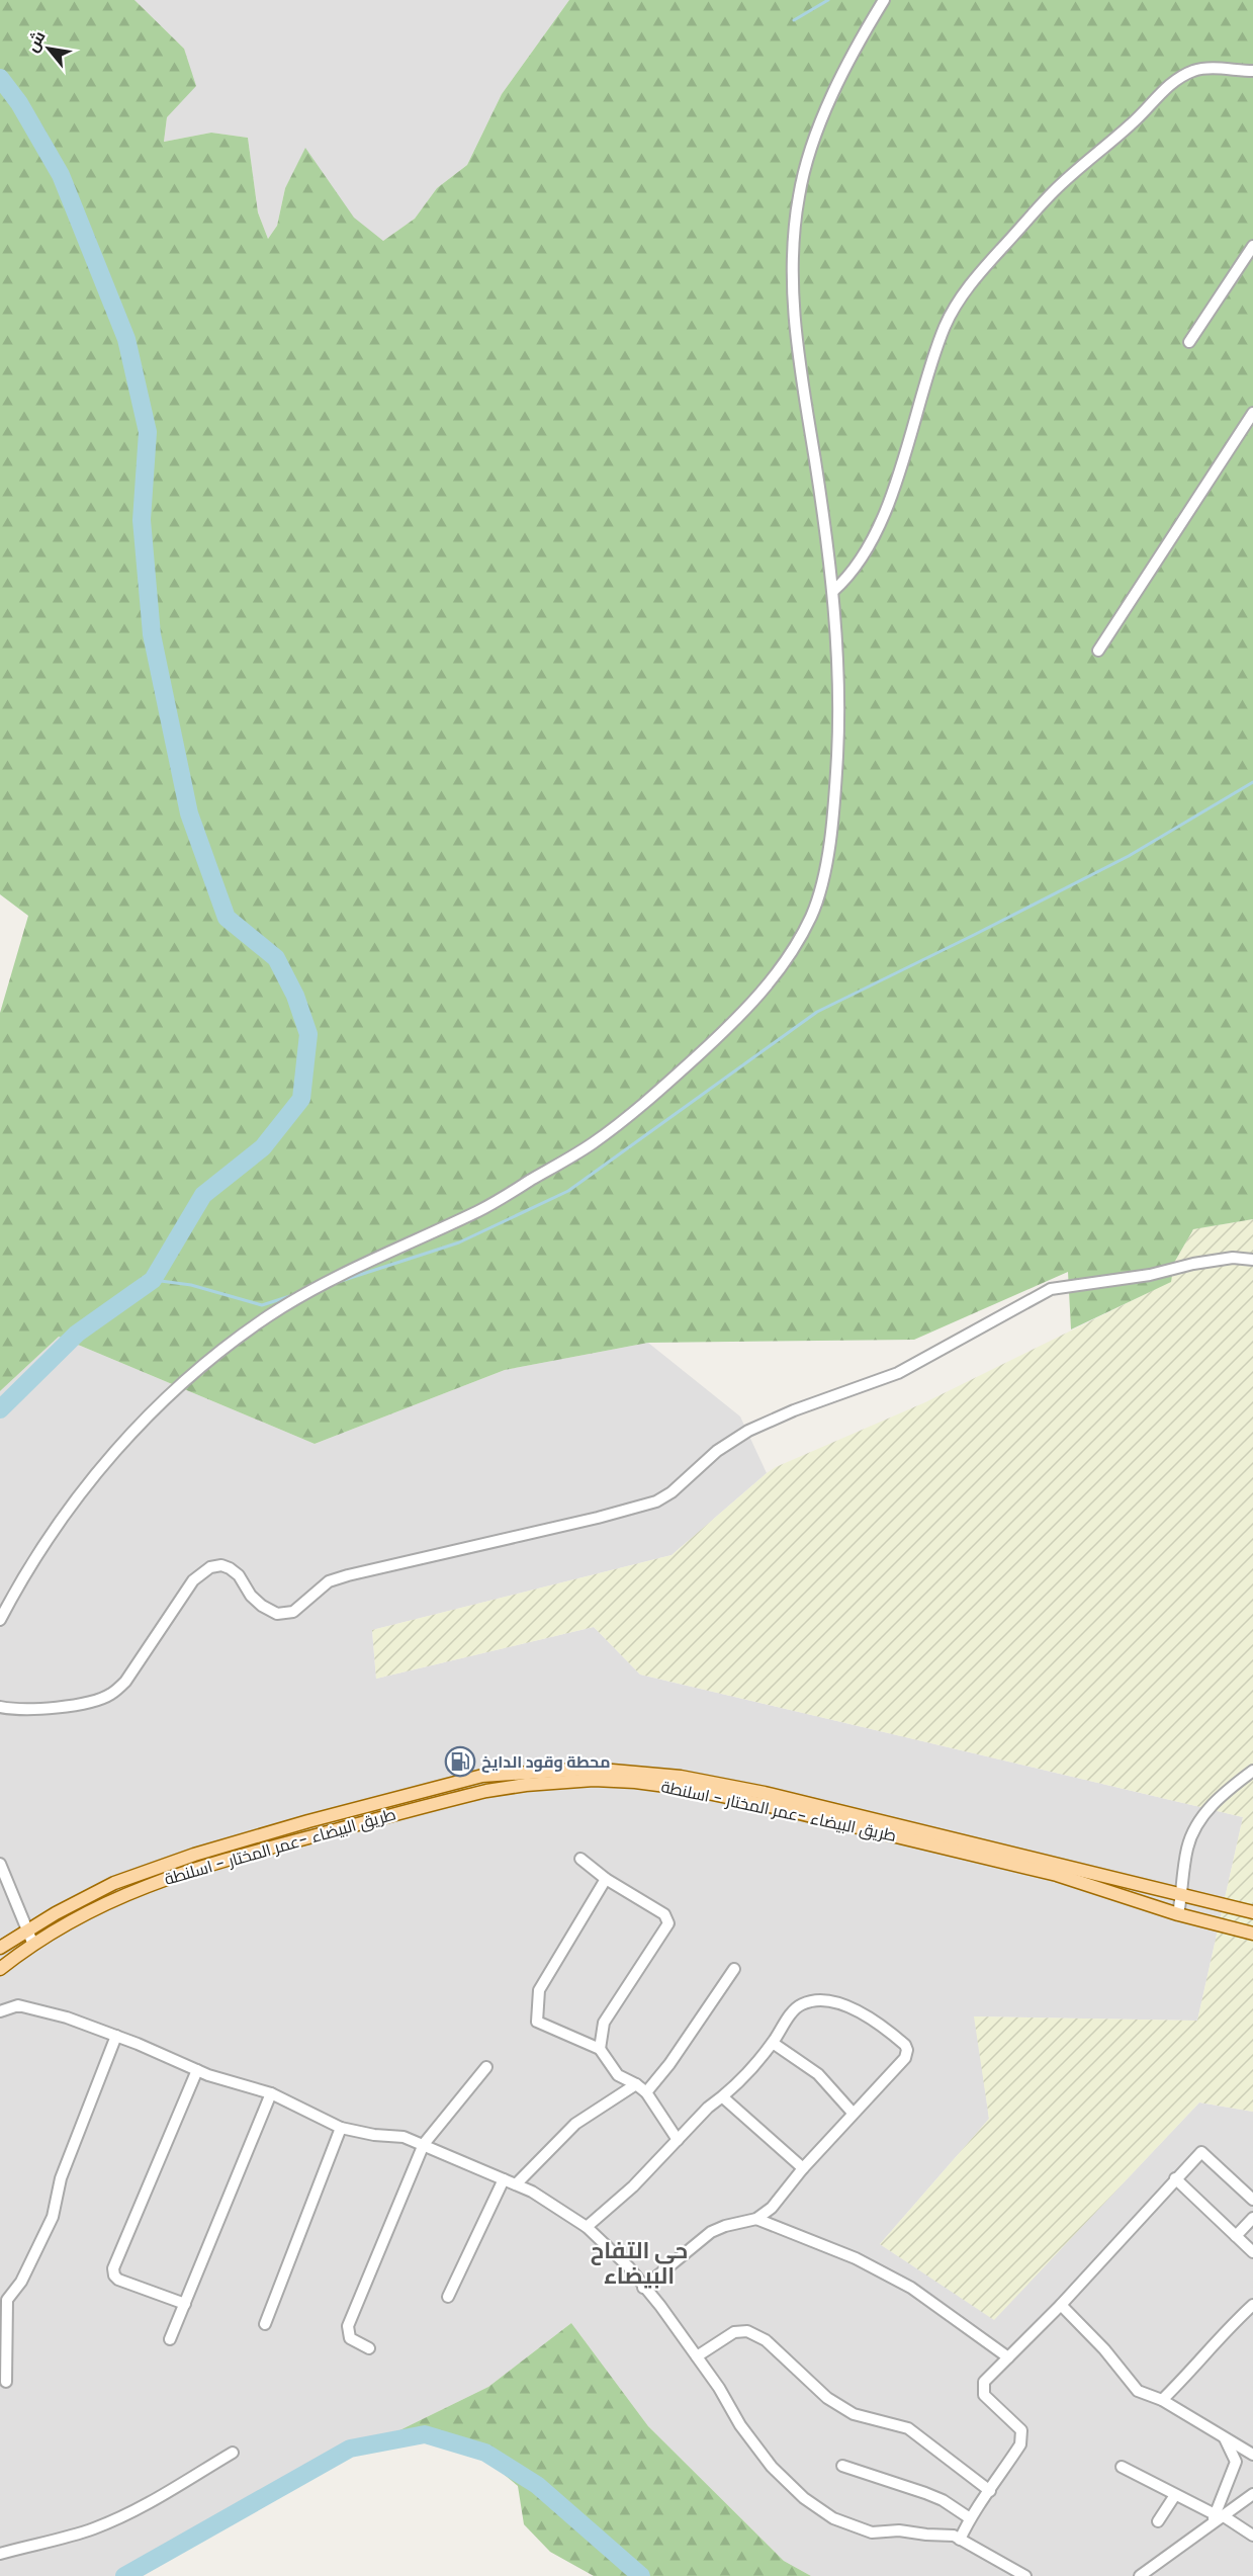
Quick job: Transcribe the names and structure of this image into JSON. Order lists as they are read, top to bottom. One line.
{"streets":{"main road":["طريق البيضاء -عمر المختار - اسلنطة"]},"districts":["حي التفاح البيضاء"],"places":{"fuel station":["محطة وقود الدايخ"]},"north":"top left"}
